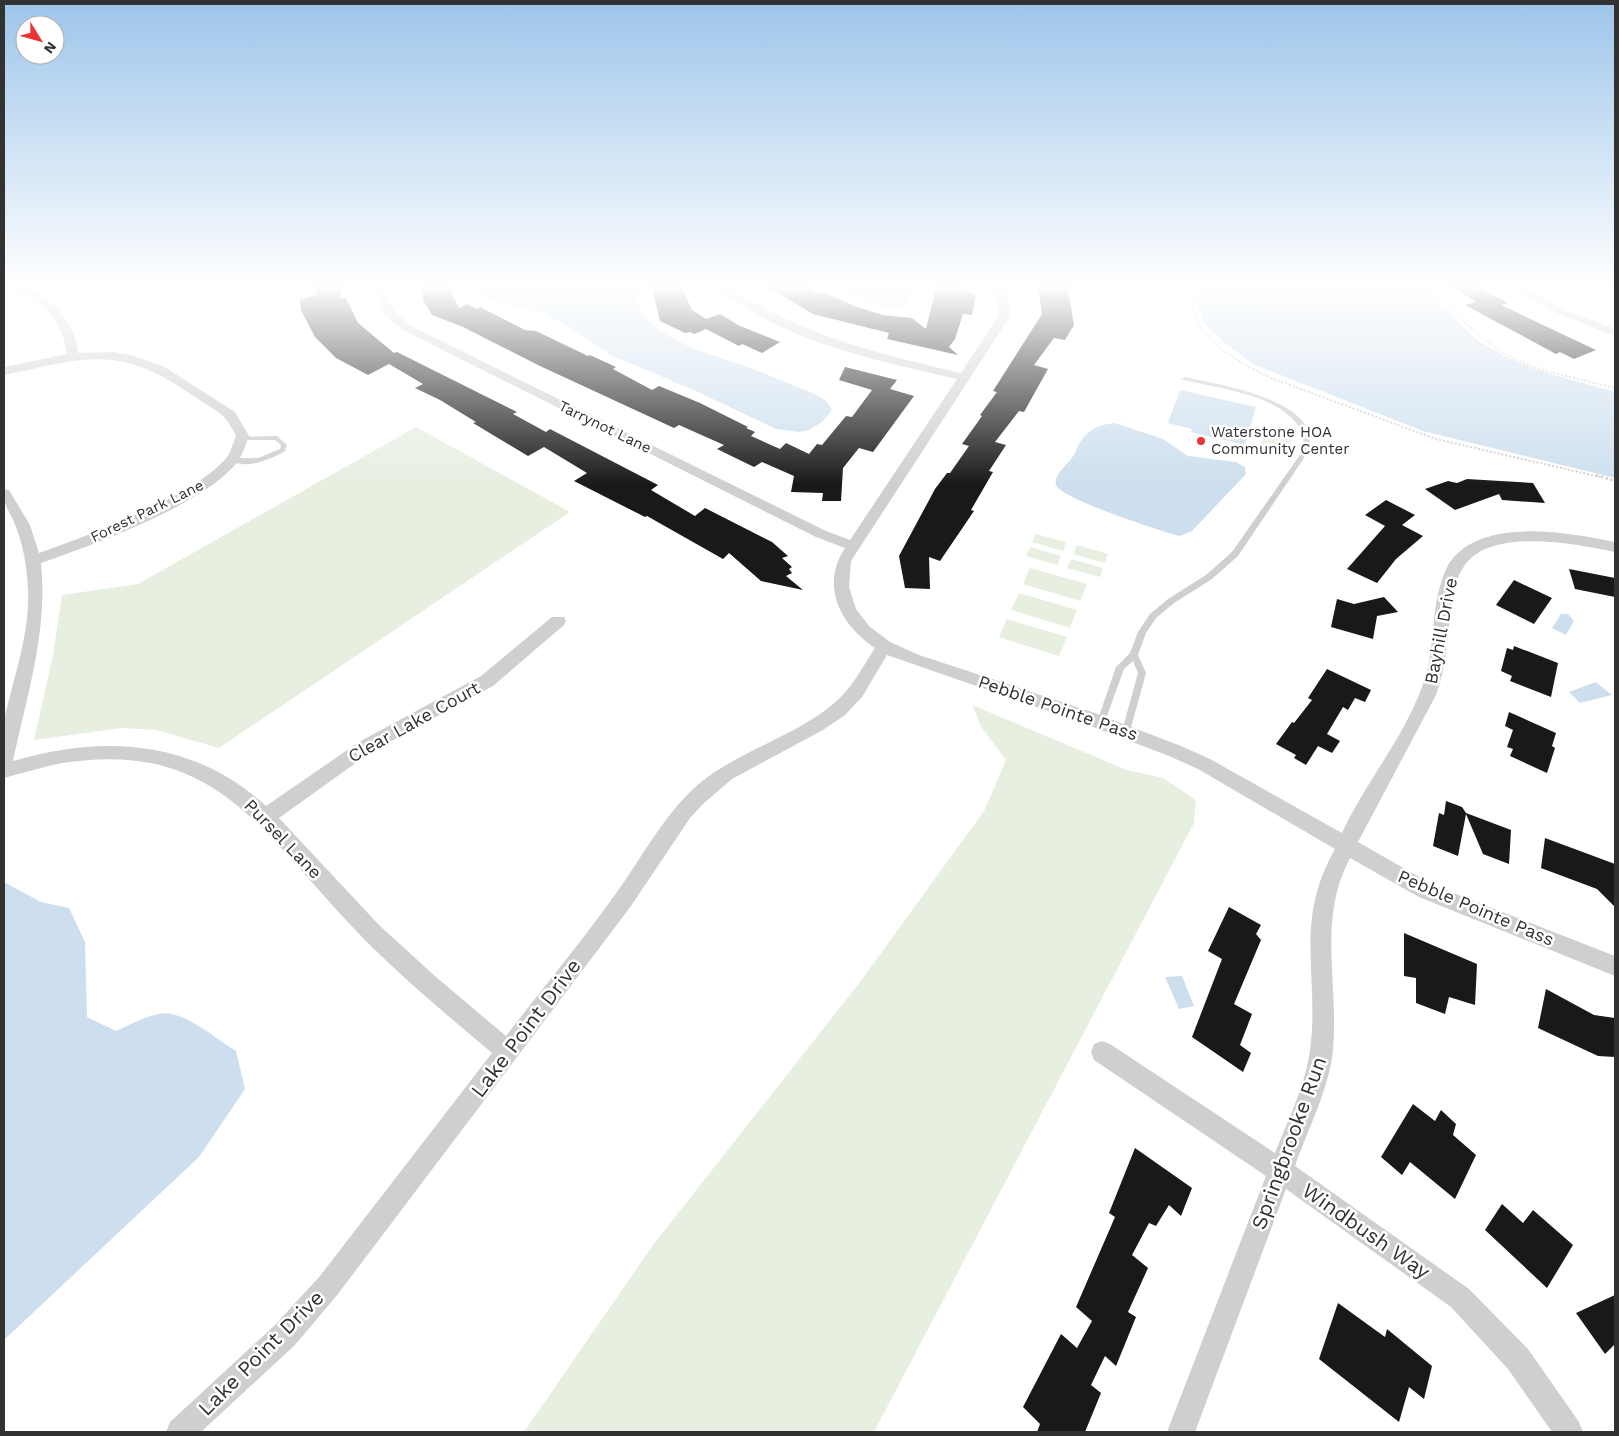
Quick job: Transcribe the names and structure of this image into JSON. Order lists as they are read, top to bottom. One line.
{"streets":{"street":["Tarrynot Lane","Forest Park Lane","Bayhill Drive","Pebble Pointe Pass","Clear Lake Court","Pursel Lane","Lake Point Drive","Springbrooke Run","Windbush Way"]},"crossings":[["Tarrynot Lane","Pebble Pointe Pass"],["Bayhill Drive","Pebble Pointe Pass"],["Bayhill Drive","Springbrooke Run"],["Pebble Pointe Pass","Lake Point Drive"],["Pebble Pointe Pass","Springbrooke Run"],["Clear Lake Court","Pursel Lane"],["Pursel Lane","Lake Point Drive"],["Springbrooke Run","Windbush Way"]],"places":["Waterstone HOA Community Center"],"north":"bottom right"}
